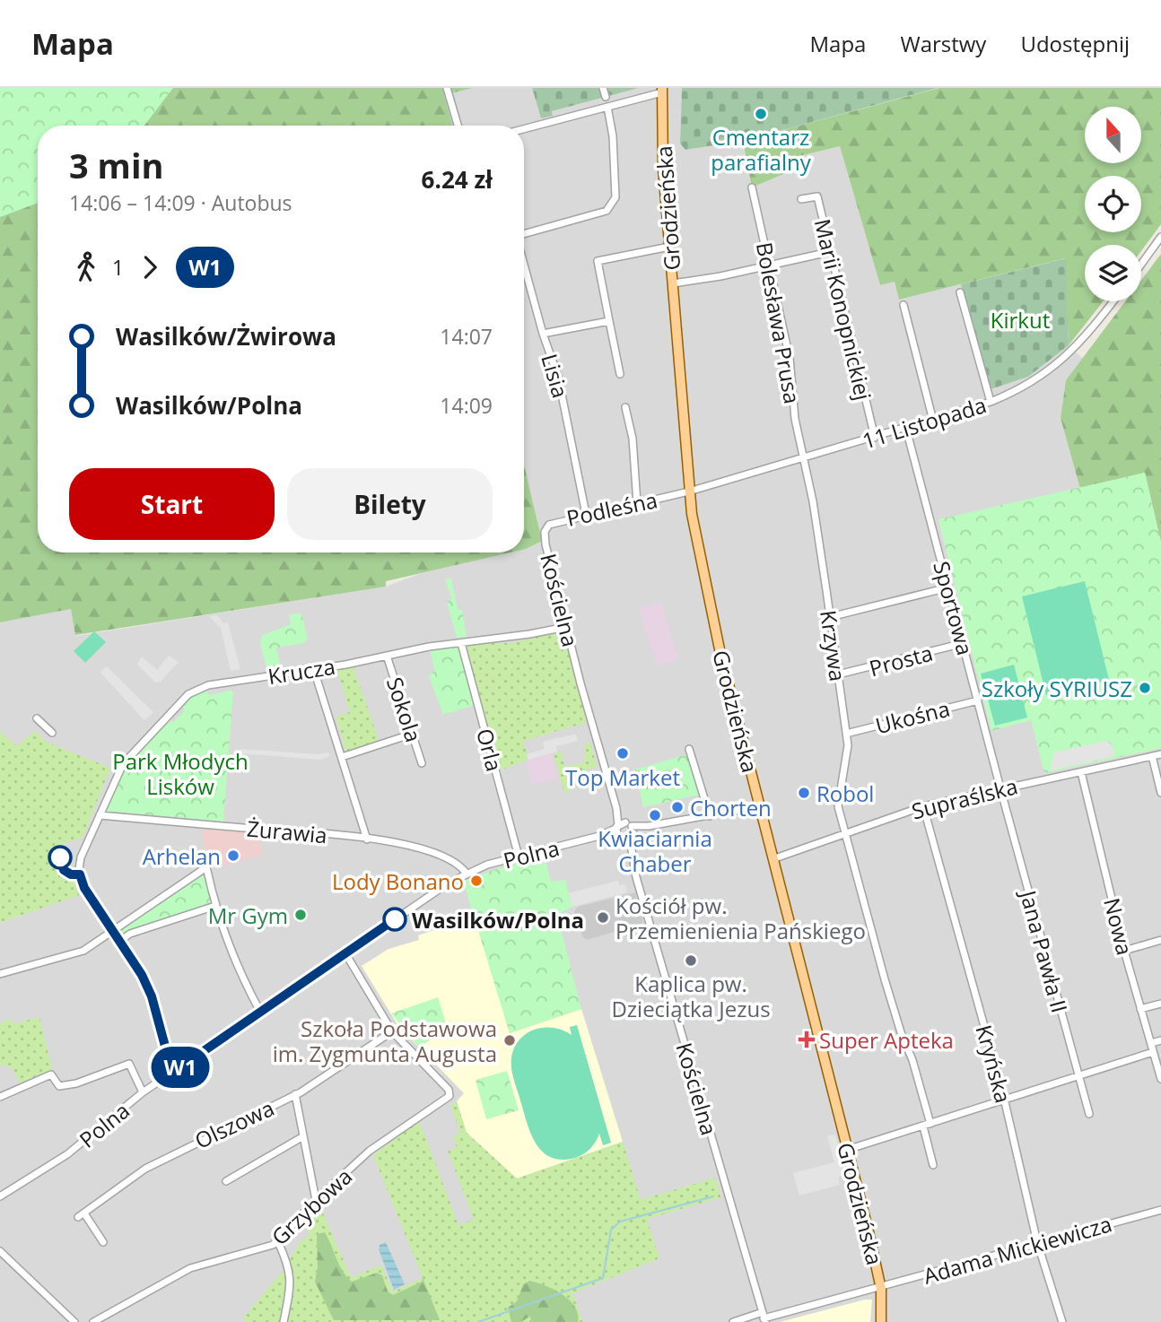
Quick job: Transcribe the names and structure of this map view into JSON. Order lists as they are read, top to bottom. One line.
{"streets":{"main road":["Grodzieńska"],"street":["Marii Konopnickiej","Bolesława Prusa","Lisia","11 Listopada","Podleśna","Kościelna","Sportowa","Krzywa","Prosta","Krucza","Sokola","Ukośna","Orla","Supraślska","Żurawia","Polna","Nowa","Jana Pawła II","Kryńska","Olszowa","Grzybowa","Adama Mickiewicza"]},"crossings":[["Grodzieńska","11 Listopada"],["Grodzieńska","Podleśna"],["Grodzieńska","Supraślska"],["Grodzieńska","Polna"],["Grodzieńska","Adama Mickiewicza"],["Marii Konopnickiej","11 Listopada"],["Bolesława Prusa","11 Listopada"],["Bolesława Prusa","Krzywa"],["Lisia","Podleśna"],["11 Listopada","Podleśna"],["11 Listopada","Sportowa"],["11 Listopada","Krzywa"],["Podleśna","Kościelna"],["Kościelna","Krucza"],["Kościelna","Polna"],["Kościelna","Adama Mickiewicza"],["Sportowa","Prosta"],["Sportowa","Ukośna"],["Sportowa","Supraślska"],["Sportowa","Jana Pawła II"],["Krzywa","Prosta"],["Krzywa","Ukośna"],["Krzywa","Supraślska"],["Krucza","Sokola"],["Krucza","Orla"],["Krucza","Żurawia"],["Krucza","Polna"],["Orla","Polna"],["Supraślska","Nowa"],["Supraślska","Jana Pawła II"],["Supraślska","Kryńska"],["Żurawia","Polna"],["Kryńska","Adama Mickiewicza"],["Olszowa","Grzybowa"]],"parks":["Kirkut","Park Młodych Lisków"],"places":{"other":["Cmentarz parafialny","Szkoły SYRIUSZ","Top Market","Robol","Chorten","Kwiaciarnia Chaber","Arhelan","Lody Bonano","Mr Gym","Kościół pw. Przemienienia Pańskiego","Wasilków/Polna","Kaplica pw. Dzieciątka Jezus","Szkoła Podstawowa im. Zygmunta Augusta"],"health":["Super Apteka"]},"lines":["bus line W1"],"north":"top","page":{"header":"Mapa","nav":["Mapa","Warstwy","Udostępnij"],"on_map":"W1","heading":["3 min","14:06 – 14:09 · Autobus","6.24 zł"],"legs":["1","W1"],"list":[{"name":"Wasilków/Żwirowa","value":"14:07"},{"name":"Wasilków/Polna","value":"14:09"}],"buttons":["Start","Bilety"]}}
